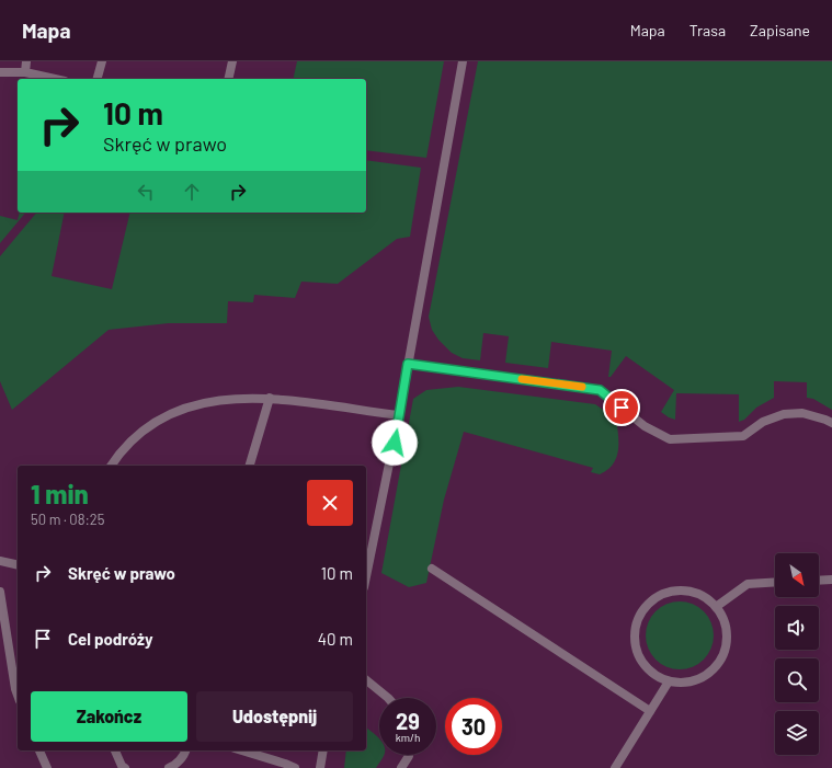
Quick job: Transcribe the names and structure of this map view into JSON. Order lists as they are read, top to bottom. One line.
{"north":"bottom right","page":{"header":"Mapa","nav":["Mapa","Trasa","Zapisane"],"turn":["10 m","Skręć w prawo"],"heading":["1 min","50 m · 08:25"],"list":[{"name":"Skręć w prawo","value":"10 m"},{"name":"Cel podróży","value":"40 m"}],"buttons":["Zakończ","Udostępnij"],"speed":"29 km/h","limit":"30"}}
